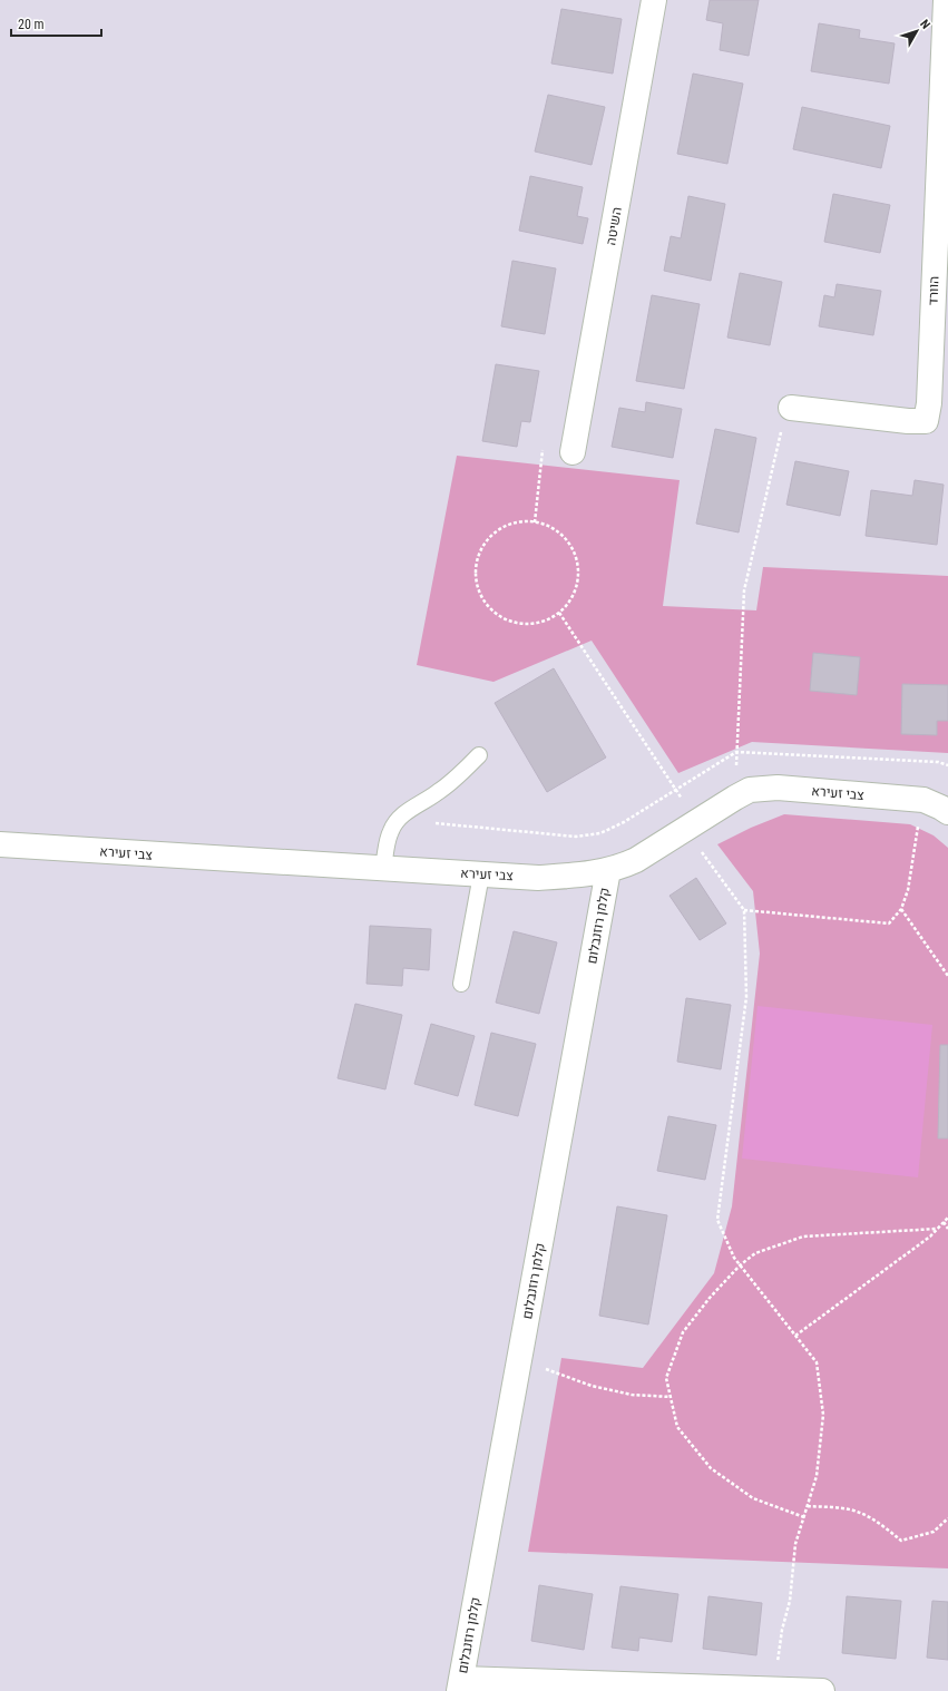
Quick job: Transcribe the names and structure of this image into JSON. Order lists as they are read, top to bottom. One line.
{"streets":{"street":["השיטה","הוורד","צבי זעירא","קלמן רוזנבלום"]},"crossings":[["צבי זעירא","קלמן רוזנבלום"]],"scale_bar":"20 m","north":"top right"}
